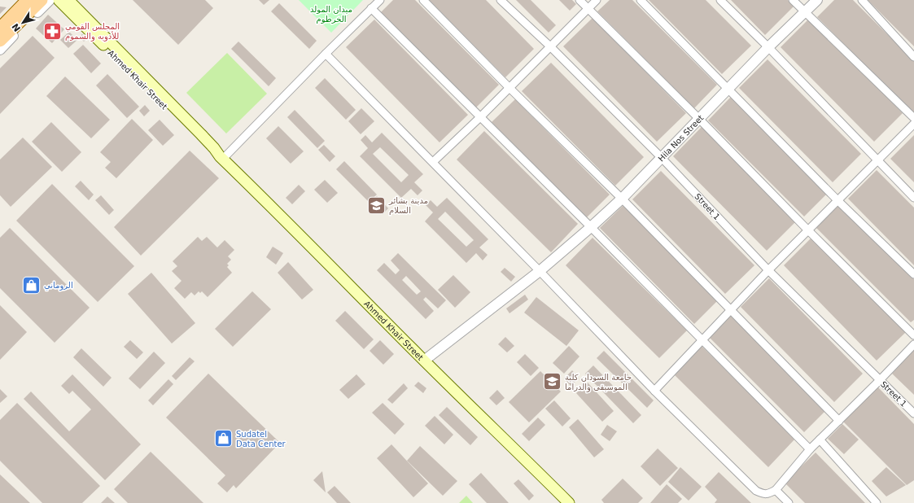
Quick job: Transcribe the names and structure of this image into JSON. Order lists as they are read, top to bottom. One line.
{"streets":{"main road":["Ahmed Khair Street"],"street":["Hila Nos Street","Street 1"]},"crossings":[["Ahmed Khair Street","Hila Nos Street"],["Hila Nos Street","Street 1"]],"parks":["ميدان المولد الخرطوم"],"places":{"pharmacy":["المجلس القومي للأدويه والسموم"],"school or university":["مدينة بشائر السلام","جامعة السودان كلية الموسيقى والدراما"],"shop":["الروماني","Sudatel Data Center"]},"north":"bottom left"}
